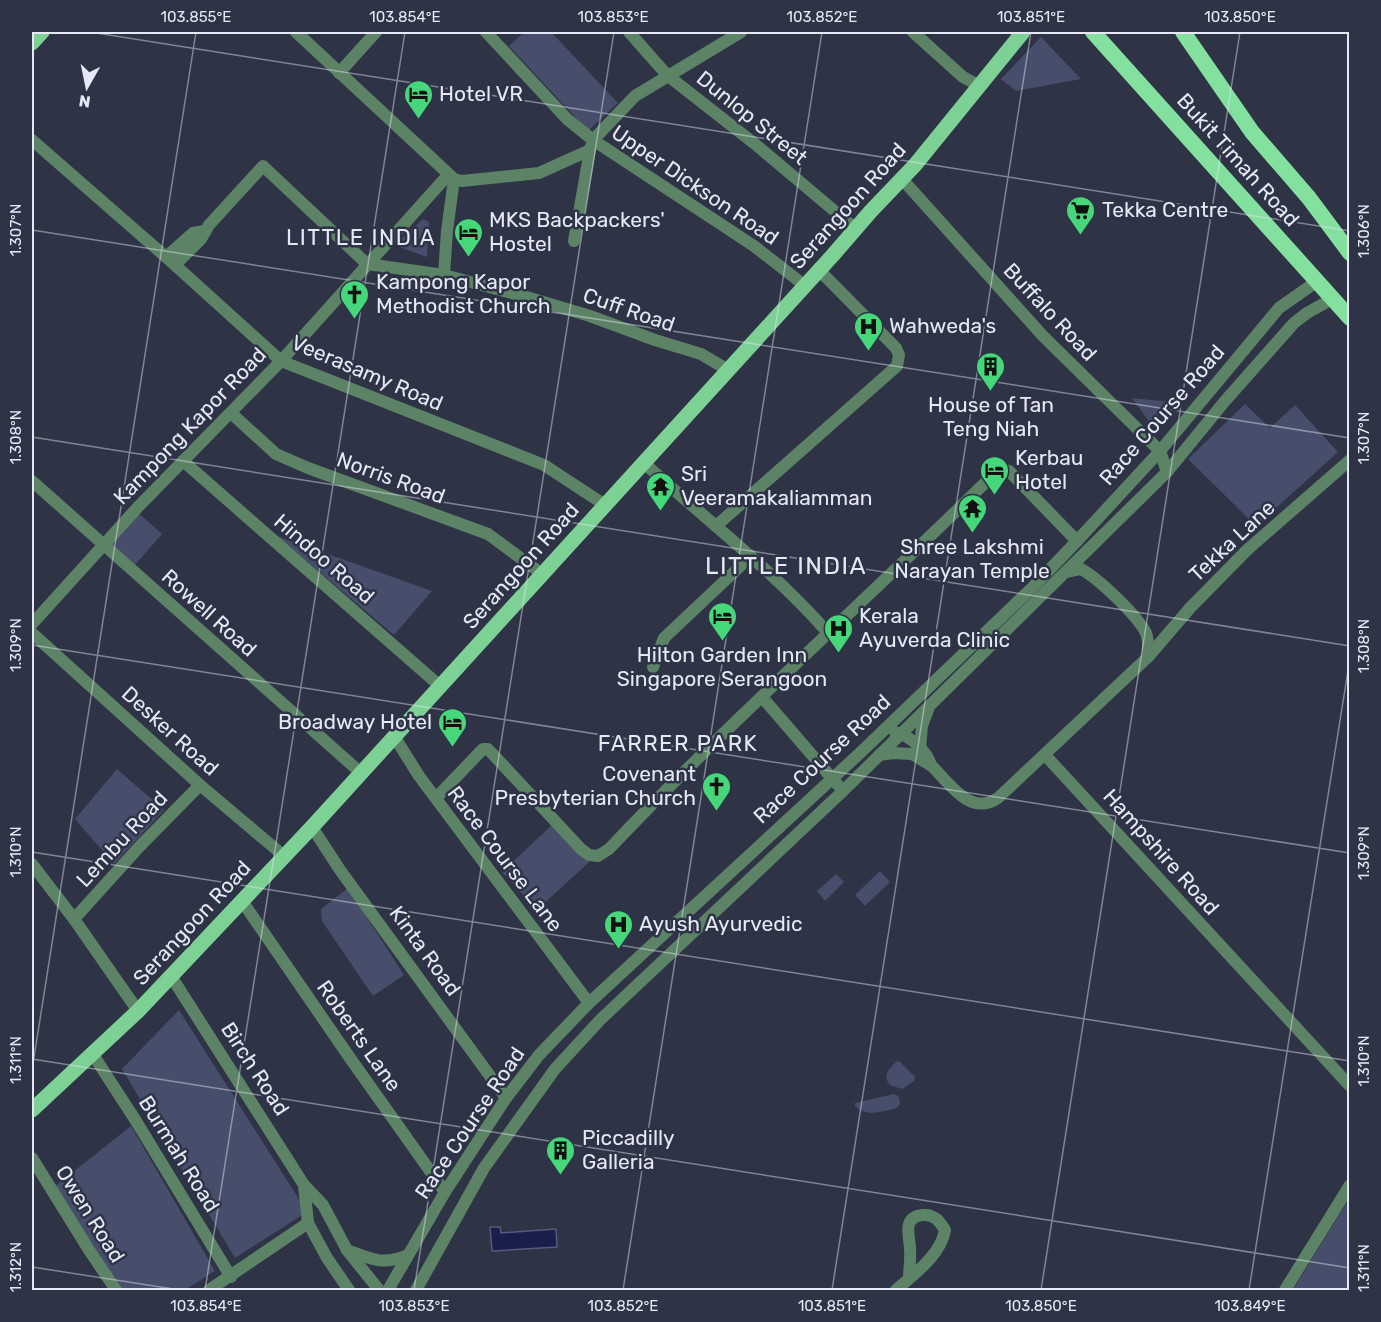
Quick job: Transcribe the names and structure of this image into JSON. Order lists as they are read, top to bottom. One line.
{"streets":{"highway":["Bukit Timah Road"],"main road":["Serangoon Road"],"street":["Dunlop Street","Upper Dickson Road","Cuff Road","Buffalo Road","Veerasamy Road","Race Course Road","Kampong Kapor Road","Norris Road","Tekka Lane","Hindoo Road","Rowell Road","Desker Road","Lembu Road","Hampshire Road","Race Course Lane","Kinta Road","Roberts Lane","Birch Road","Burmah Road","Owen Road"]},"crossings":[["Dunlop Street","Serangoon Road"],["Bukit Timah Road","Race Course Road"],["Upper Dickson Road","Serangoon Road"],["Serangoon Road","Cuff Road"],["Serangoon Road","Buffalo Road"],["Serangoon Road","Veerasamy Road"],["Serangoon Road","Norris Road"],["Serangoon Road","Hindoo Road"],["Serangoon Road","Rowell Road"],["Serangoon Road","Desker Road"],["Serangoon Road","Race Course Lane"],["Serangoon Road","Kinta Road"],["Serangoon Road","Roberts Lane"],["Serangoon Road","Birch Road"],["Serangoon Road","Burmah Road"],["Cuff Road","Kampong Kapor Road"],["Buffalo Road","Race Course Road"],["Veerasamy Road","Kampong Kapor Road"],["Race Course Road","Race Course Lane"],["Race Course Road","Kinta Road"],["Race Course Road","Roberts Lane"],["Kampong Kapor Road","Norris Road"],["Kampong Kapor Road","Hindoo Road"],["Kampong Kapor Road","Rowell Road"],["Tekka Lane","Hampshire Road"],["Desker Road","Lembu Road"]],"districts":["LITTLE INDIA","LITTLE INDIA","FARRER PARK"],"places":{"hotel":["Hotel VR","MKS Backpackers' Hostel","Kerbau Hotel","Hilton Garden Inn Singapore Serangoon","Broadway Hotel"],"supermarket":["Tekka Centre"],"church":["Kampong Kapor Methodist Church","Covenant Presbyterian Church"],"hospital":["Wahweda's","Kerala Ayuverda Clinic","Ayush Ayurvedic"],"building":["House of Tan Teng Niah","Piccadilly Galleria"],"temple":["Sri Veeramakaliamman","Shree Lakshmi Narayan Temple"]},"north":"bottom","coordinates":["103.855°E","103.854°E","103.853°E","103.852°E","103.851°E","103.850°E","1.307°N","1.306°N","1.308°N","1.309°N","1.310°N","1.311°N","1.312°N","103.849°E"]}
